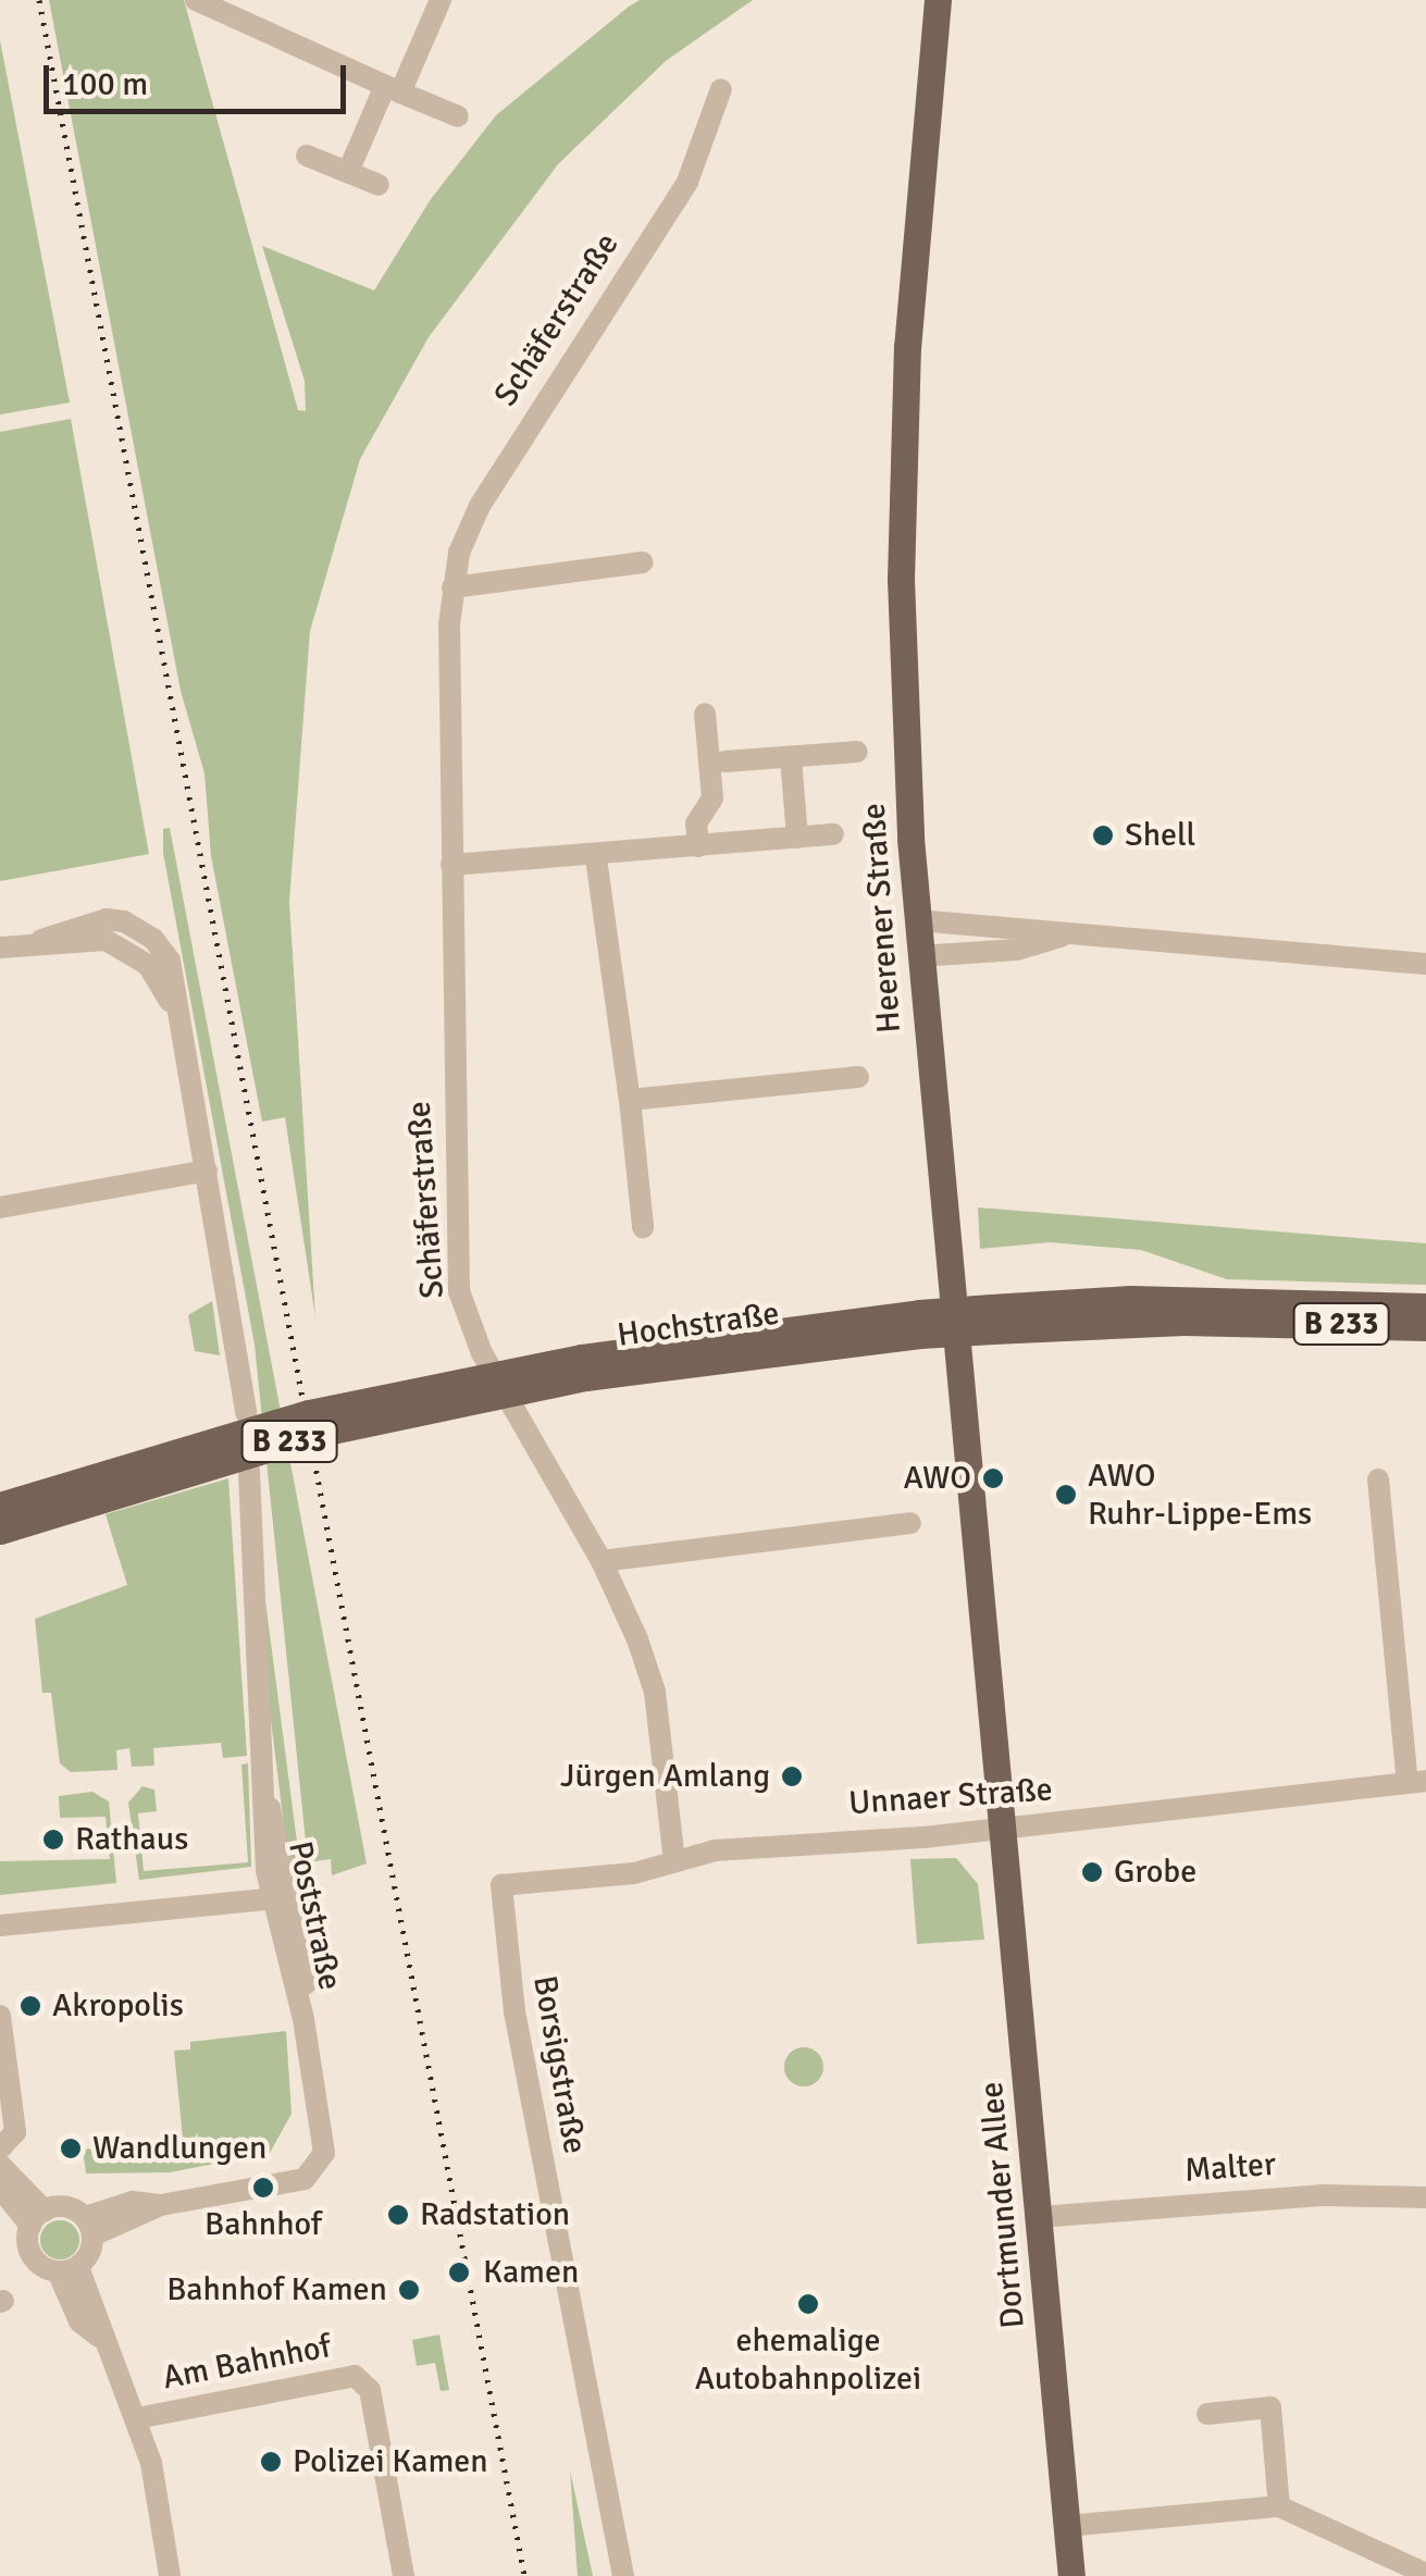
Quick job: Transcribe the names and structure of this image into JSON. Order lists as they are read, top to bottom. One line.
{"streets":{"main road":["Heerener Straße","B 233","Hochstraße","Dortmunder Allee"],"street":["Schäferstraße","Unnaer Straße","Poststraße","Borsigstraße","Malter","Am Bahnhof"]},"crossings":[["Schäferstraße","Unnaer Straße"],["Heerener Straße","Unnaer Straße"],["Heerener Straße","Dortmunder Allee"],["Unnaer Straße","Borsigstraße"],["Unnaer Straße","Dortmunder Allee"],["Malter","Dortmunder Allee"]],"places":["Shell","AWO","AWO Ruhr-Lippe-Ems","Jürgen Amlang","Rathaus","Grobe","Akropolis","Wandlungen","Bahnhof","Radstation","Kamen","Bahnhof Kamen","ehemalige Autobahnpolizei","Polizei Kamen"],"scale_bar":"100 m"}
